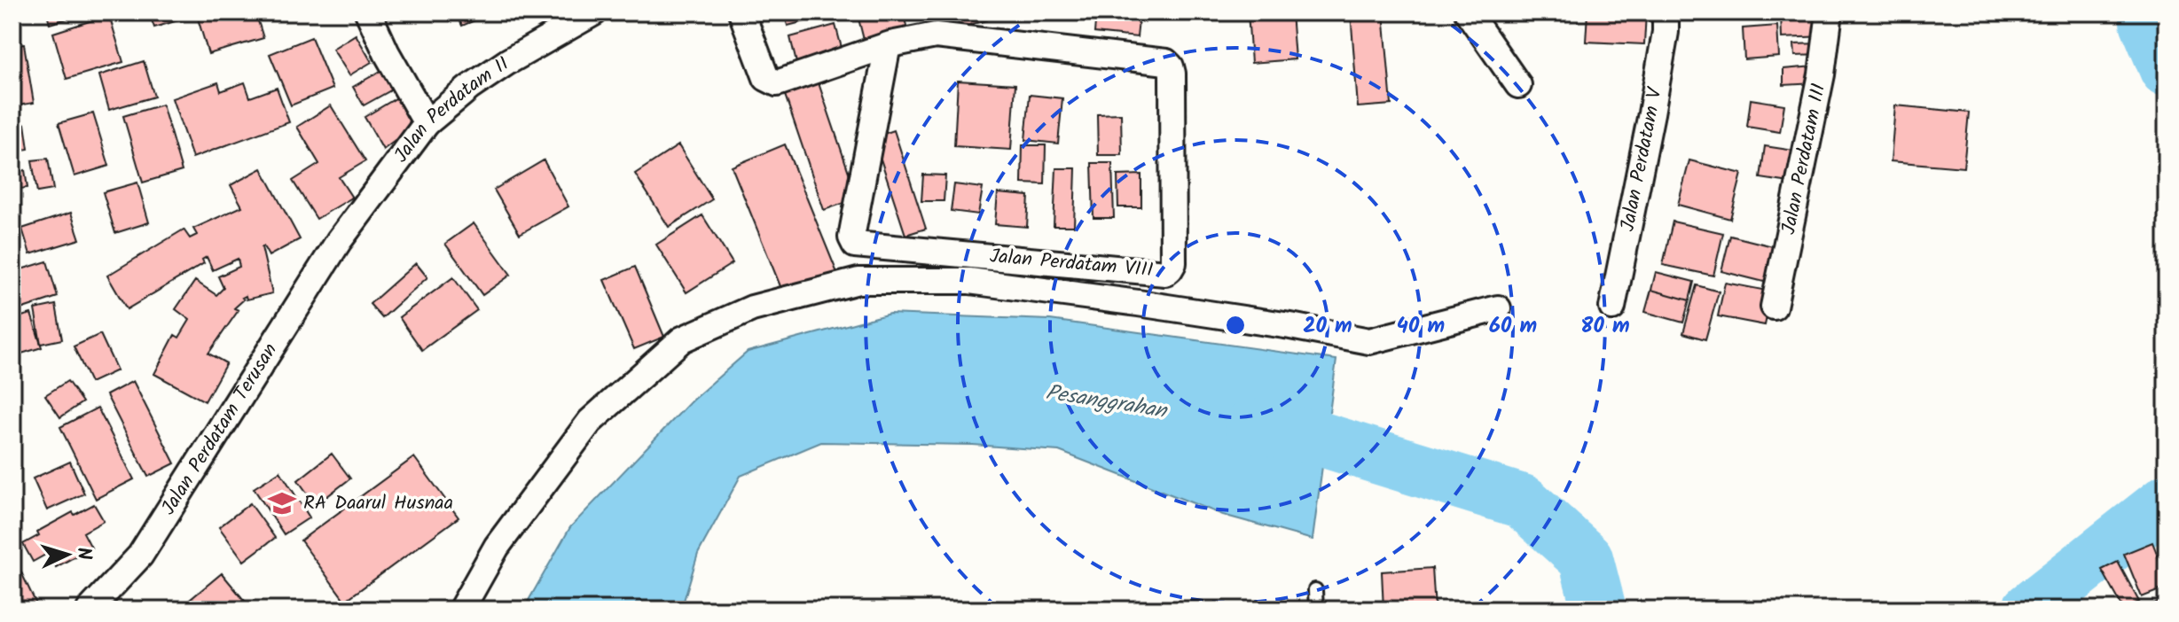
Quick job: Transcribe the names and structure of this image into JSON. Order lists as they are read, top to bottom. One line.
{"streets":{"street":["Jalan Perdatam II","Jalan Perdatam III","Jalan Perdatam V","Jalan Perdatam VIII","Jalan Perdatam Terusan"]},"crossings":[["Jalan Perdatam II","Jalan Perdatam Terusan"]],"water":["Pesanggrahan"],"places":{"school or university":["RA Daarul Husnaa"]},"north":"right","rings":["20 m","40 m","60 m","80 m"]}
